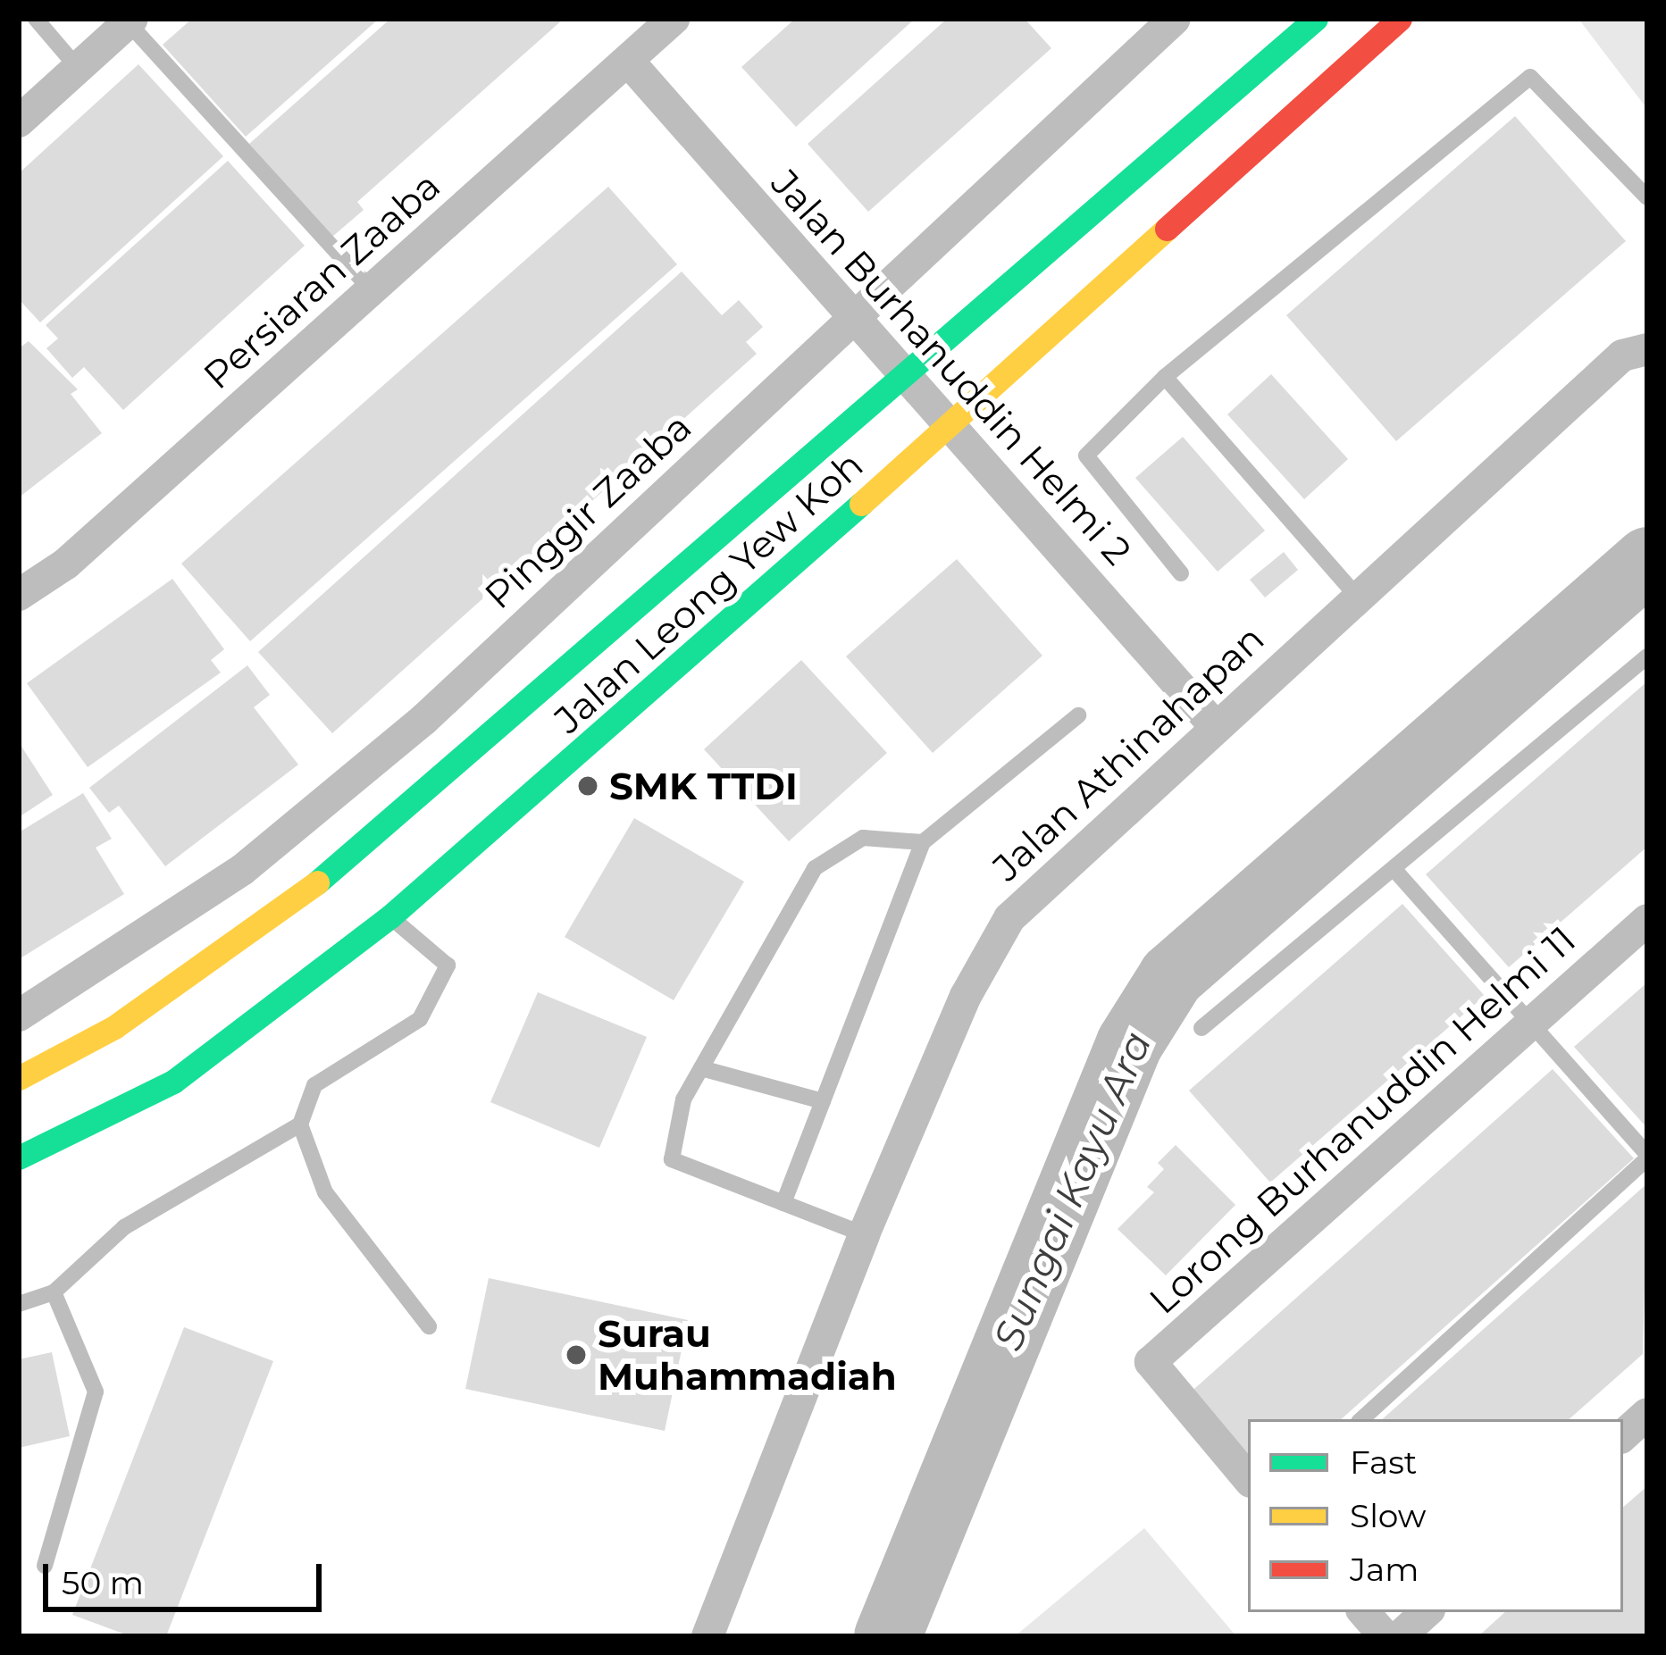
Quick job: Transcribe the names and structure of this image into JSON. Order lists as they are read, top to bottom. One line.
{"streets":{"street":["Persiaran Zaaba","Jalan Burhanuddin Helmi 2","Pinggir Zaaba","Jalan Leong Yew Koh","Jalan Athinahapan","Lorong Burhanuddin Helmi 11"]},"crossings":[["Persiaran Zaaba","Jalan Burhanuddin Helmi 2"],["Jalan Burhanuddin Helmi 2","Pinggir Zaaba"],["Jalan Burhanuddin Helmi 2","Jalan Leong Yew Koh"],["Jalan Burhanuddin Helmi 2","Jalan Athinahapan"]],"water":["Sungai Kayu Ara"],"places":["SMK TTDI","Surau Muhammadiah"],"legend":["Fast","Slow","Jam"],"scale_bar":"50 m"}
